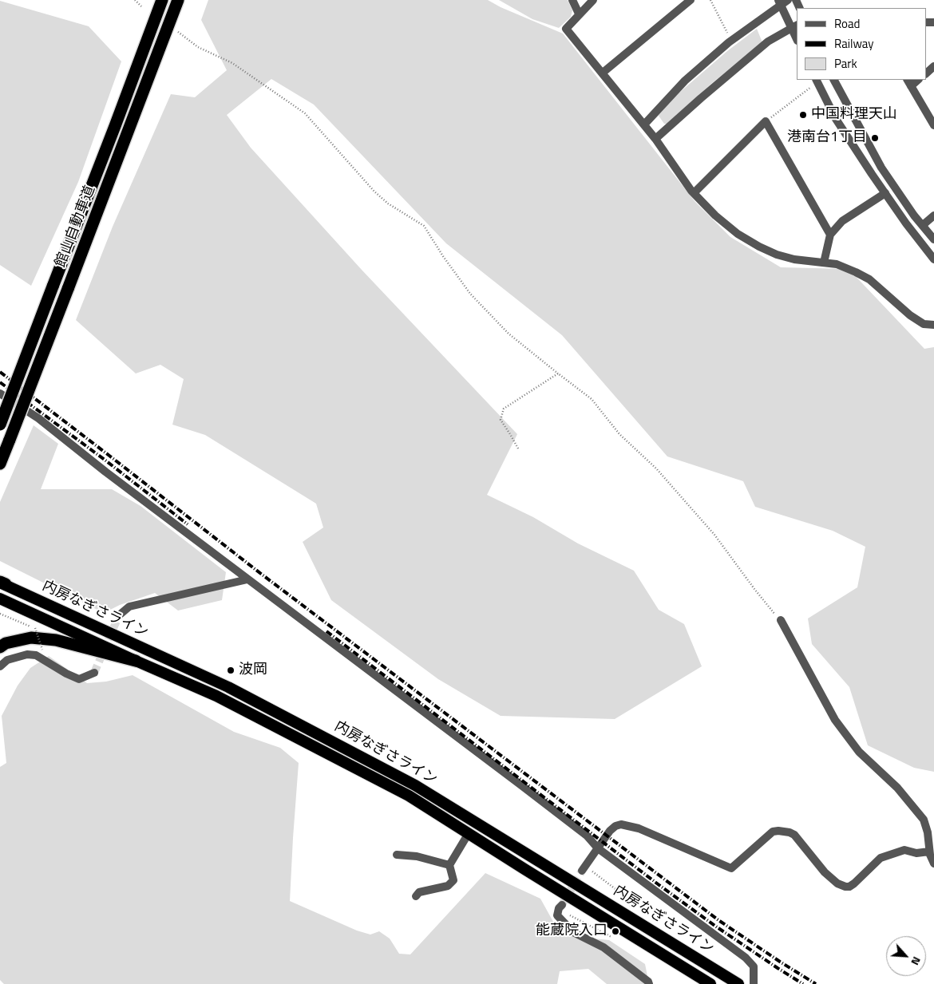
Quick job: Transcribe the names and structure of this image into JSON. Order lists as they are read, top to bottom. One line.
{"streets":{"highway":["館山自動車道","内房なぎさライン"]},"places":["中国料理天山","港南台1丁目","波岡","能蔵院入口"],"legend":["Road","Railway","Park"],"north":"bottom right"}
